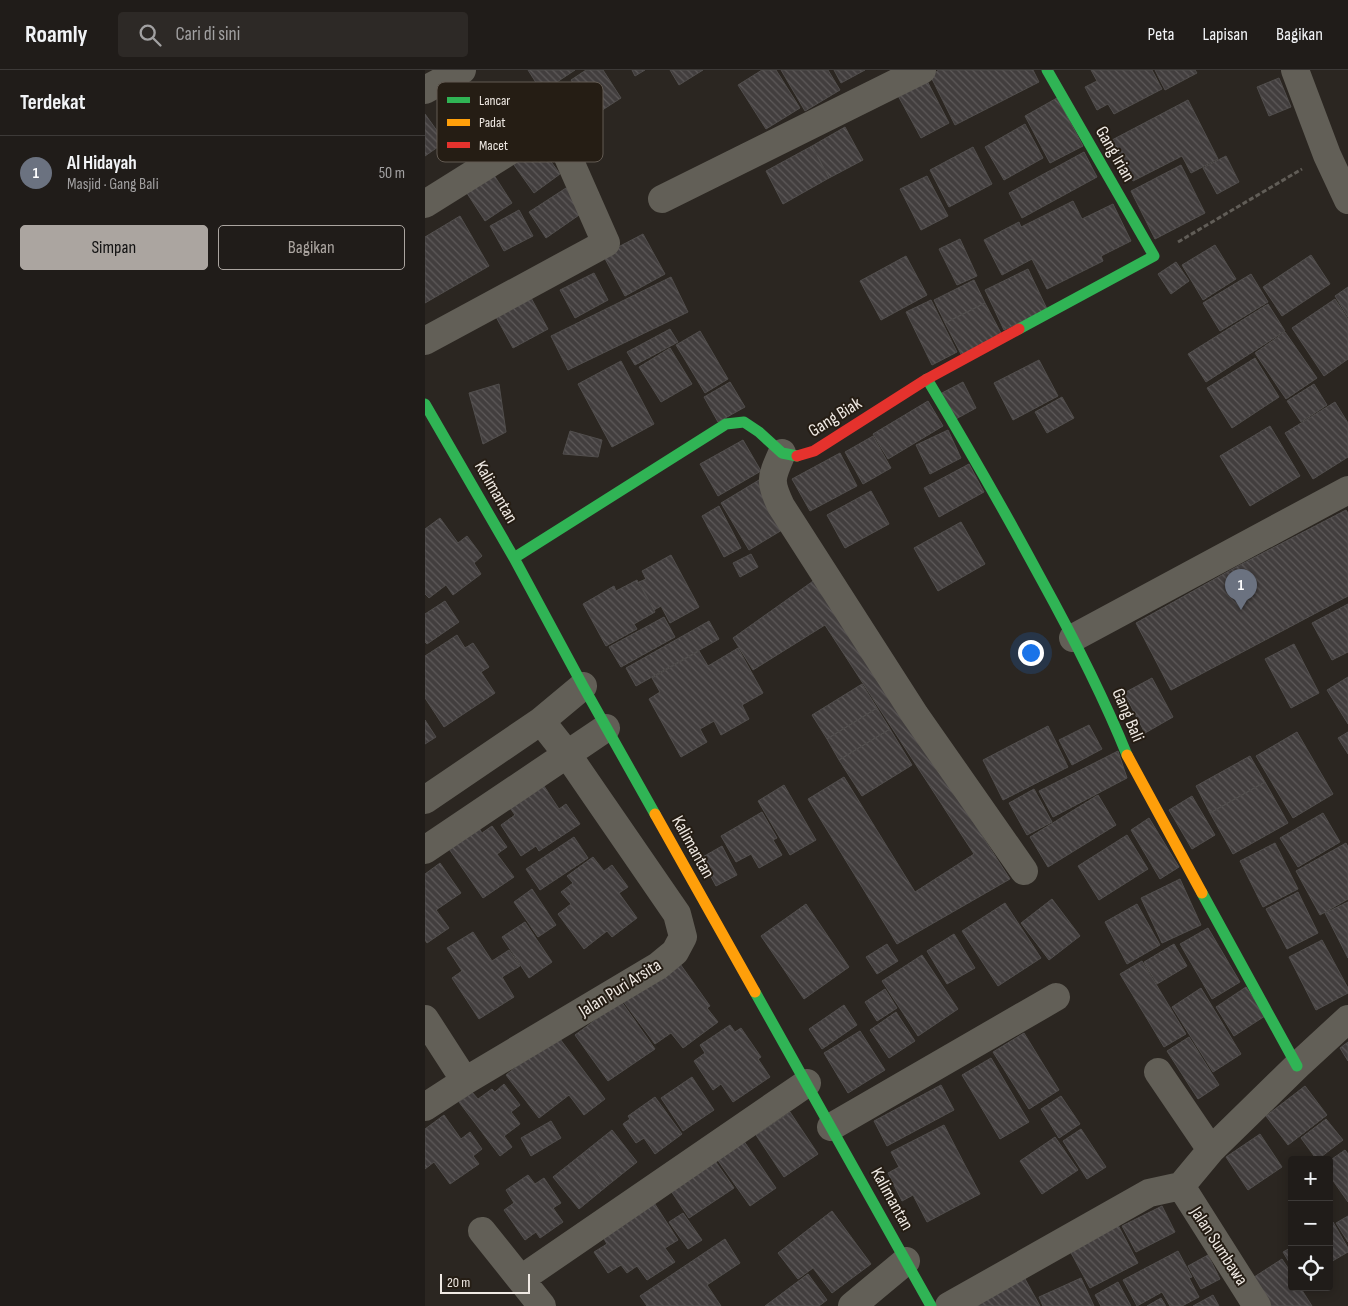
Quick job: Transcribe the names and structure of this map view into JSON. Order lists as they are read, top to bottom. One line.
{"streets":{"street":["Gang Irian","Gang Biak","Kalimantan","Gang Bali","Jalan Puri Arsita","Jalan Sumbawa"]},"crossings":[["Gang Irian","Gang Biak"],["Gang Biak","Gang Bali"]],"legend":["Lancar","Padat","Macet"],"scale_bar":"20 m","page":{"header":"Roamly","search":"Cari di sini","nav":["Peta","Lapisan","Bagikan"],"heading":"Terdekat","list":[{"mark":"1","name":"Al Hidayah","note":"Masjid · Gang Bali","value":"50 m"}],"buttons":["Simpan","Bagikan"],"pins":"1","map_buttons":["+","−"],"scale":"20 m"}}
